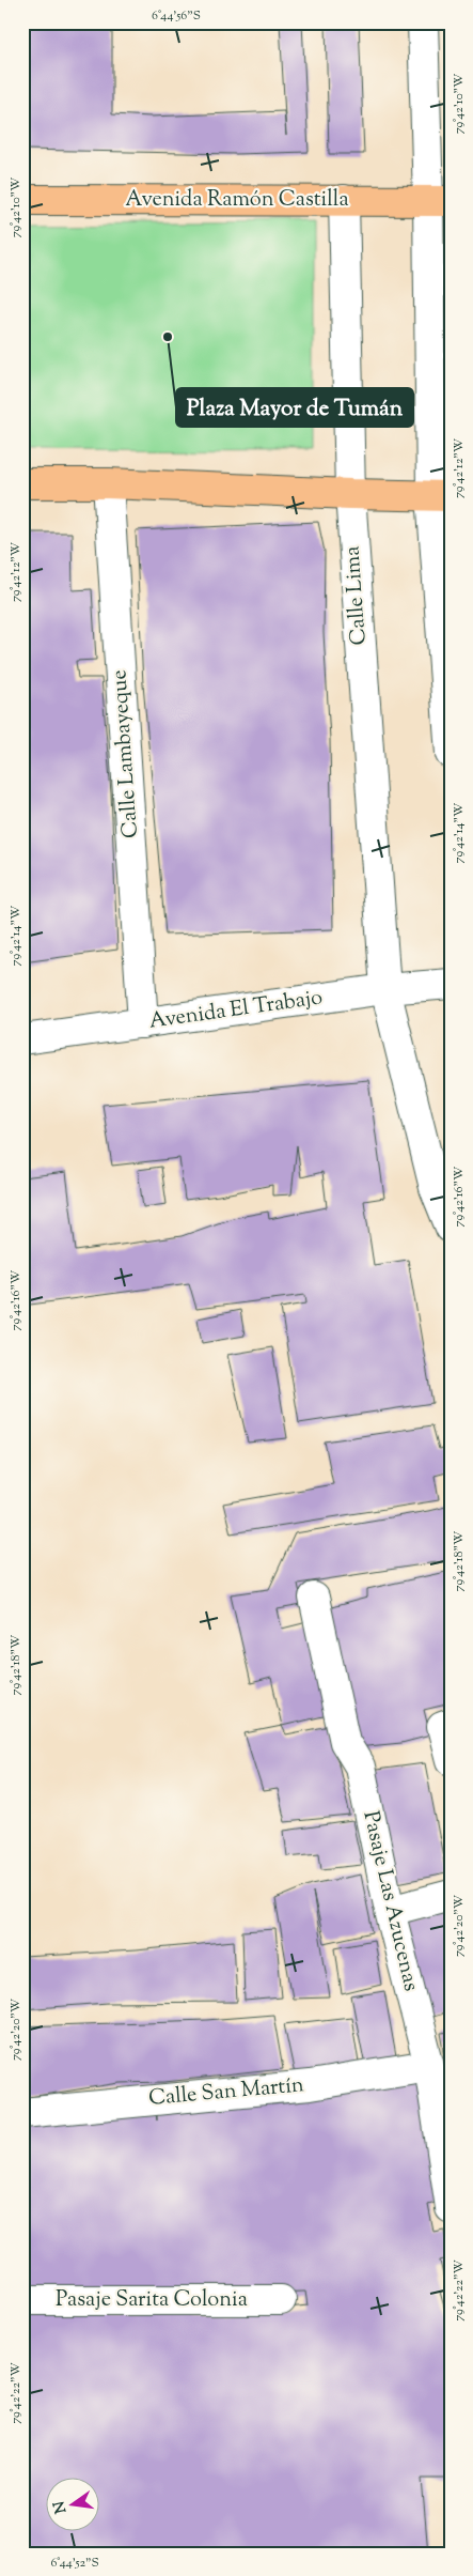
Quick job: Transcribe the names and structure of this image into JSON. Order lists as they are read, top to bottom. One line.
{"streets":{"main road":["Avenida Ramón Castilla"],"street":["Calle Lima","Calle Lambayeque","Avenida El Trabajo","Pasaje Las Azucenas","Calle San Martín","Pasaje Sarita Colonia"]},"crossings":[["Avenida Ramón Castilla","Calle Lima"],["Calle Lima","Avenida El Trabajo"],["Calle Lambayeque","Avenida El Trabajo"],["Pasaje Las Azucenas","Calle San Martín"]],"places":["Plaza Mayor de Tumán"],"north":"left","coordinates":["6°44'56\"S","79°42'10\"W","79°42'12\"W","79°42'14\"W","79°42'16\"W","79°42'18\"W","79°42'20\"W","79°42'22\"W","6°44'52\"S"]}
